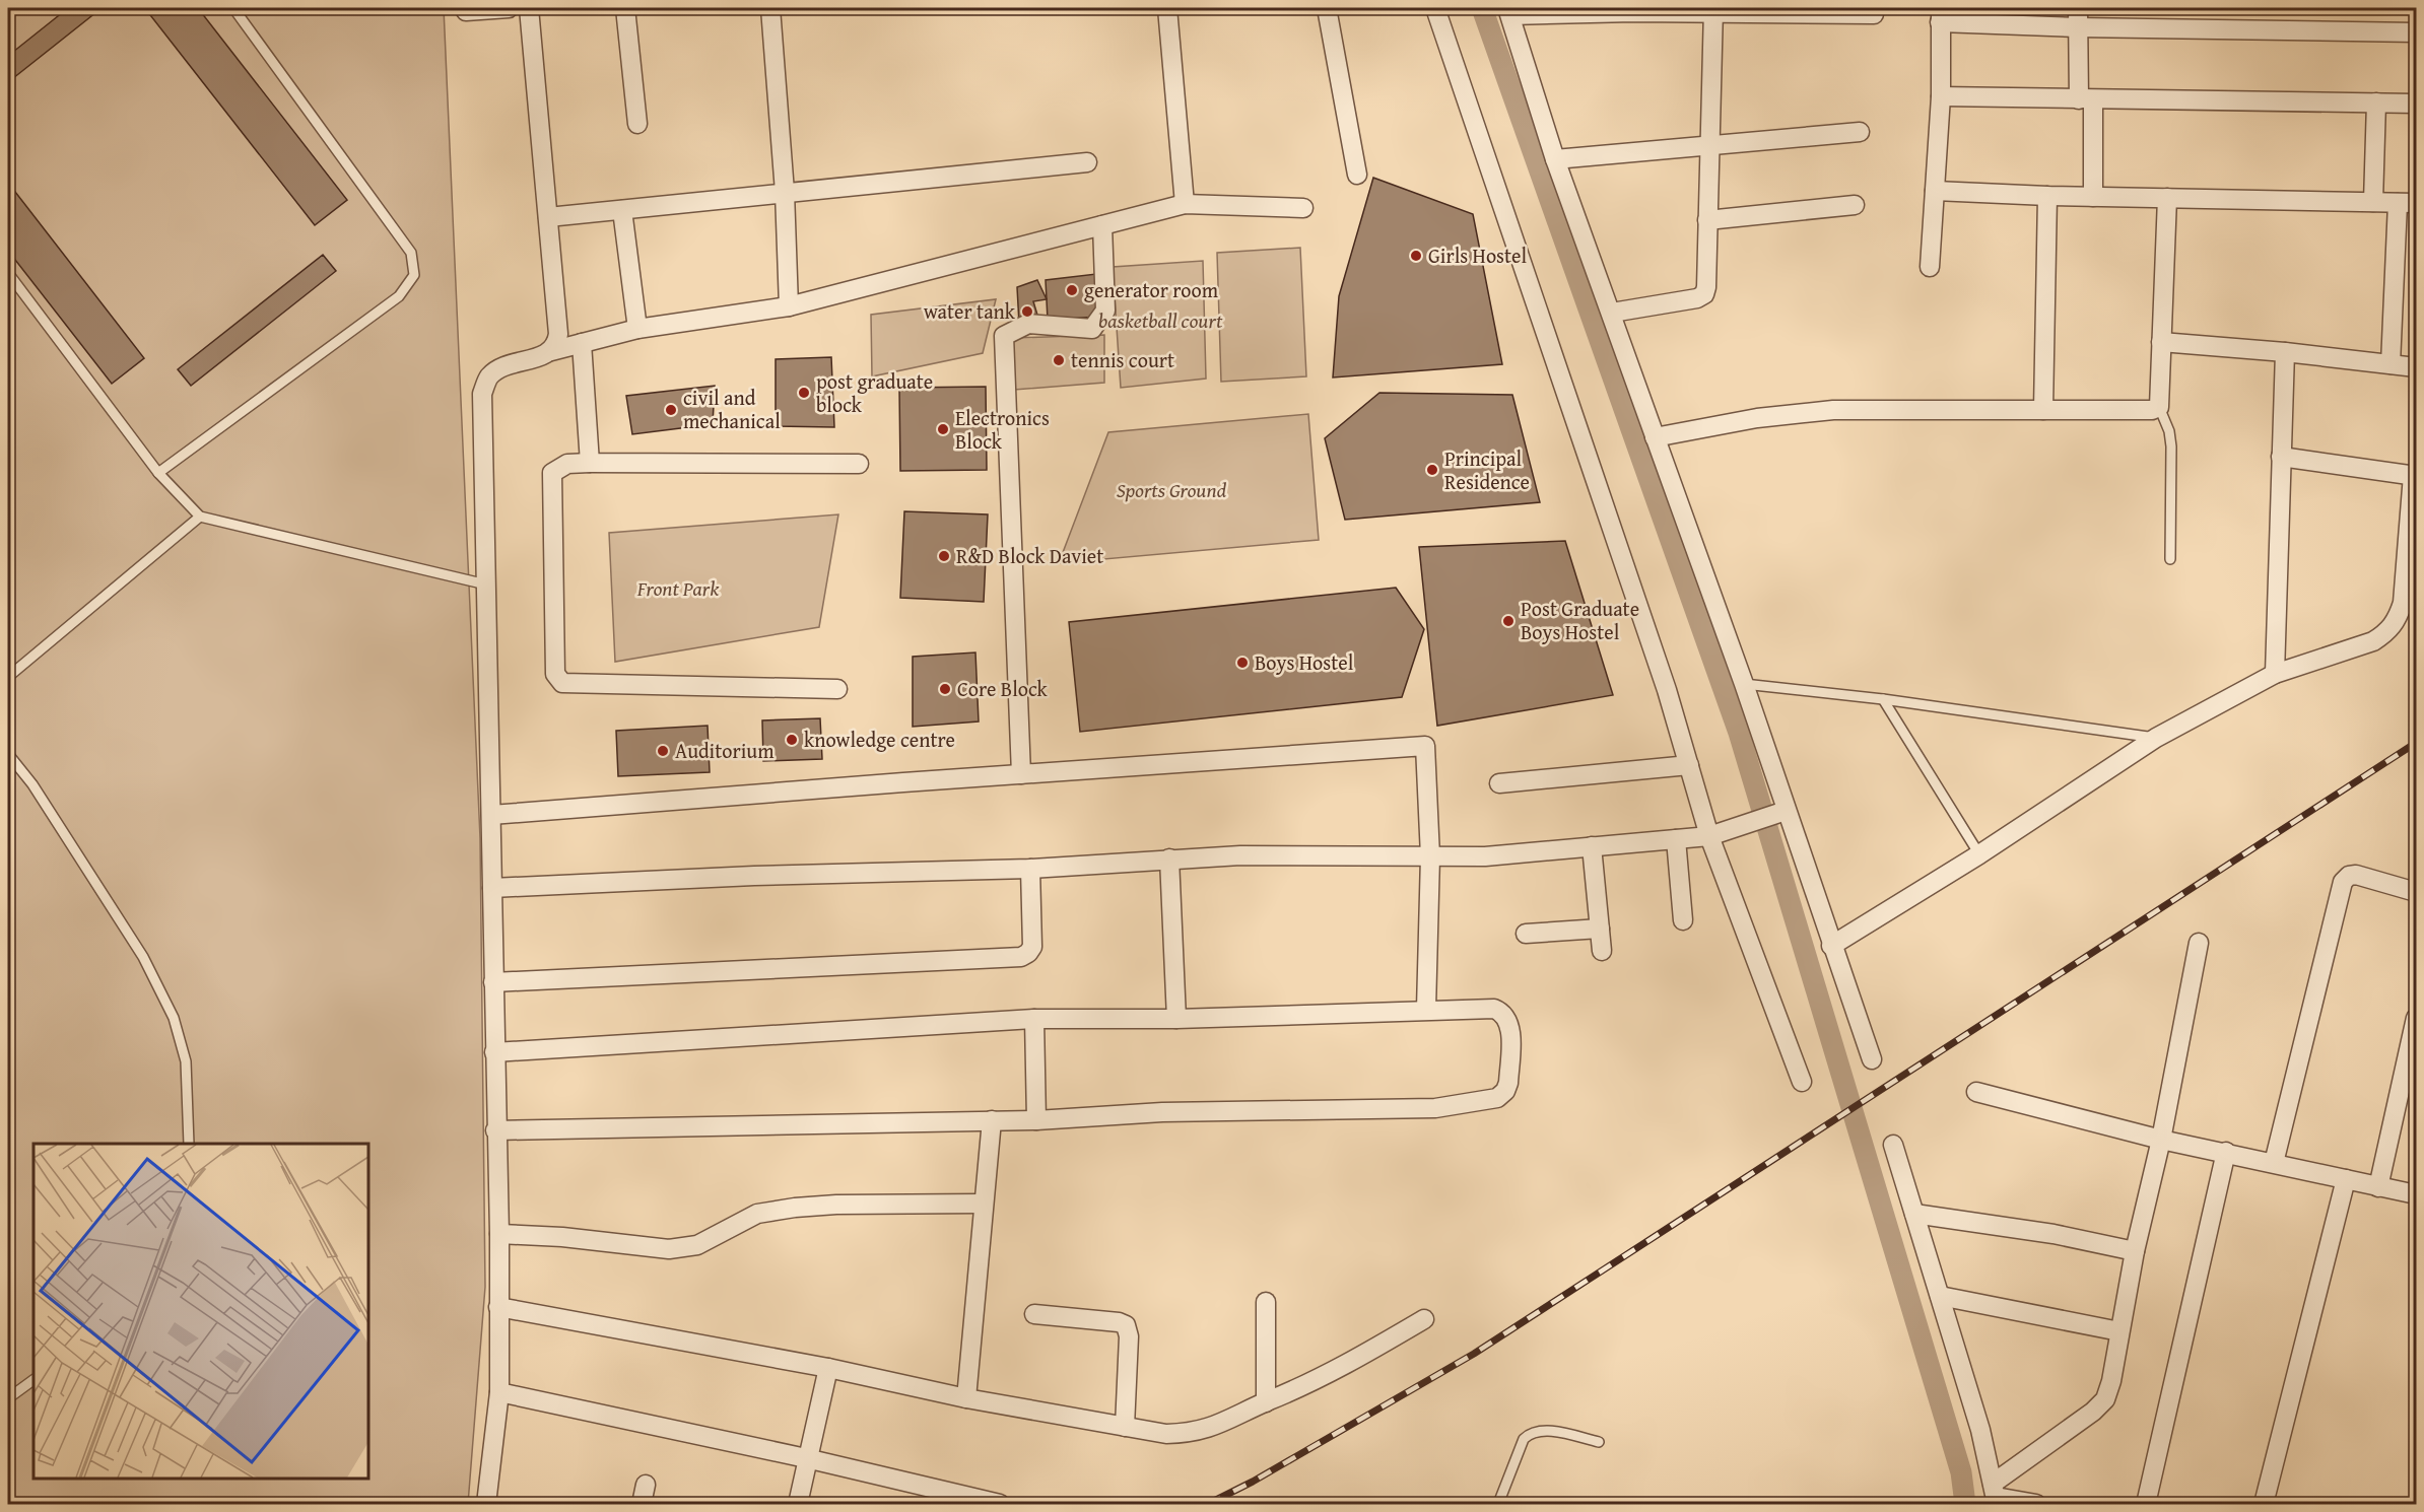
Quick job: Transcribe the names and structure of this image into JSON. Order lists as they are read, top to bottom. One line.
{"parks":["basketball court","Sports Ground","Front Park"],"places":["Girls Hostel","generator room","water tank","tennis court","post graduate block","civil and mechanical","Electronics Block","Principal Residence","R&D Block Daviet","Post Graduate Boys Hostel","Boys Hostel","Core Block","knowledge centre","Auditorium"]}
